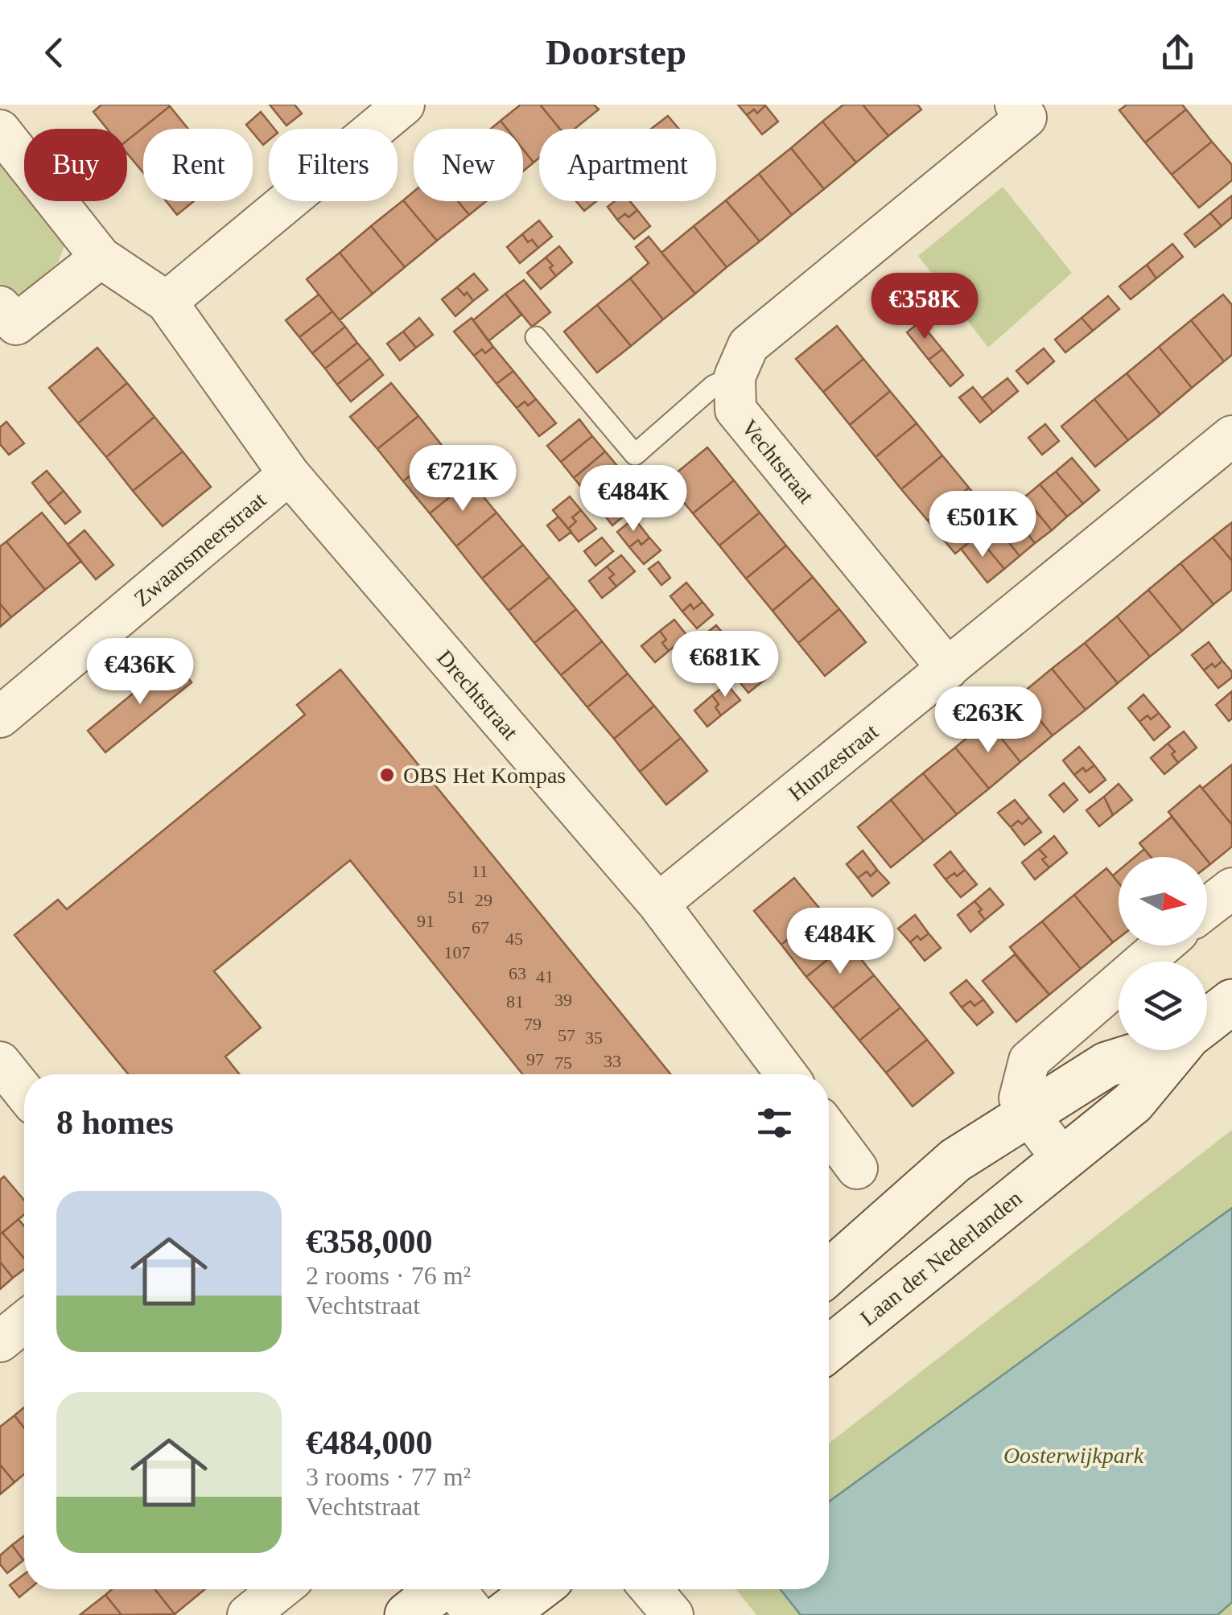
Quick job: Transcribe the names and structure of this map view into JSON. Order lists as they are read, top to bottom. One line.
{"streets":{"main road":["Laan der Nederlanden"],"street":["Vechtstraat","Zwaansmeerstraat","Drechtstraat","Hunzestraat"]},"crossings":[["Vechtstraat","Hunzestraat"],["Zwaansmeerstraat","Drechtstraat"],["Drechtstraat","Hunzestraat"]],"parks":["Oosterwijkpark"],"places":["OBS Het Kompas"],"house_numbers":["11","51","29","91","67","45","107","63","41","39","81","79","57","35","97","33","75"],"north":"right","page":{"header":"Doorstep","chip":["Buy","Rent","Filters","New","Apartment"],"price":["€358K","€721K","€484K","€501K","€681K","€436K","€263K","€484K"],"heading":"8 homes","list":[{"name":"€358,000","note":"2 rooms · 76 m² · Vechtstraat"},{"name":"€484,000","note":"3 rooms · 77 m² · Vechtstraat"}]}}
